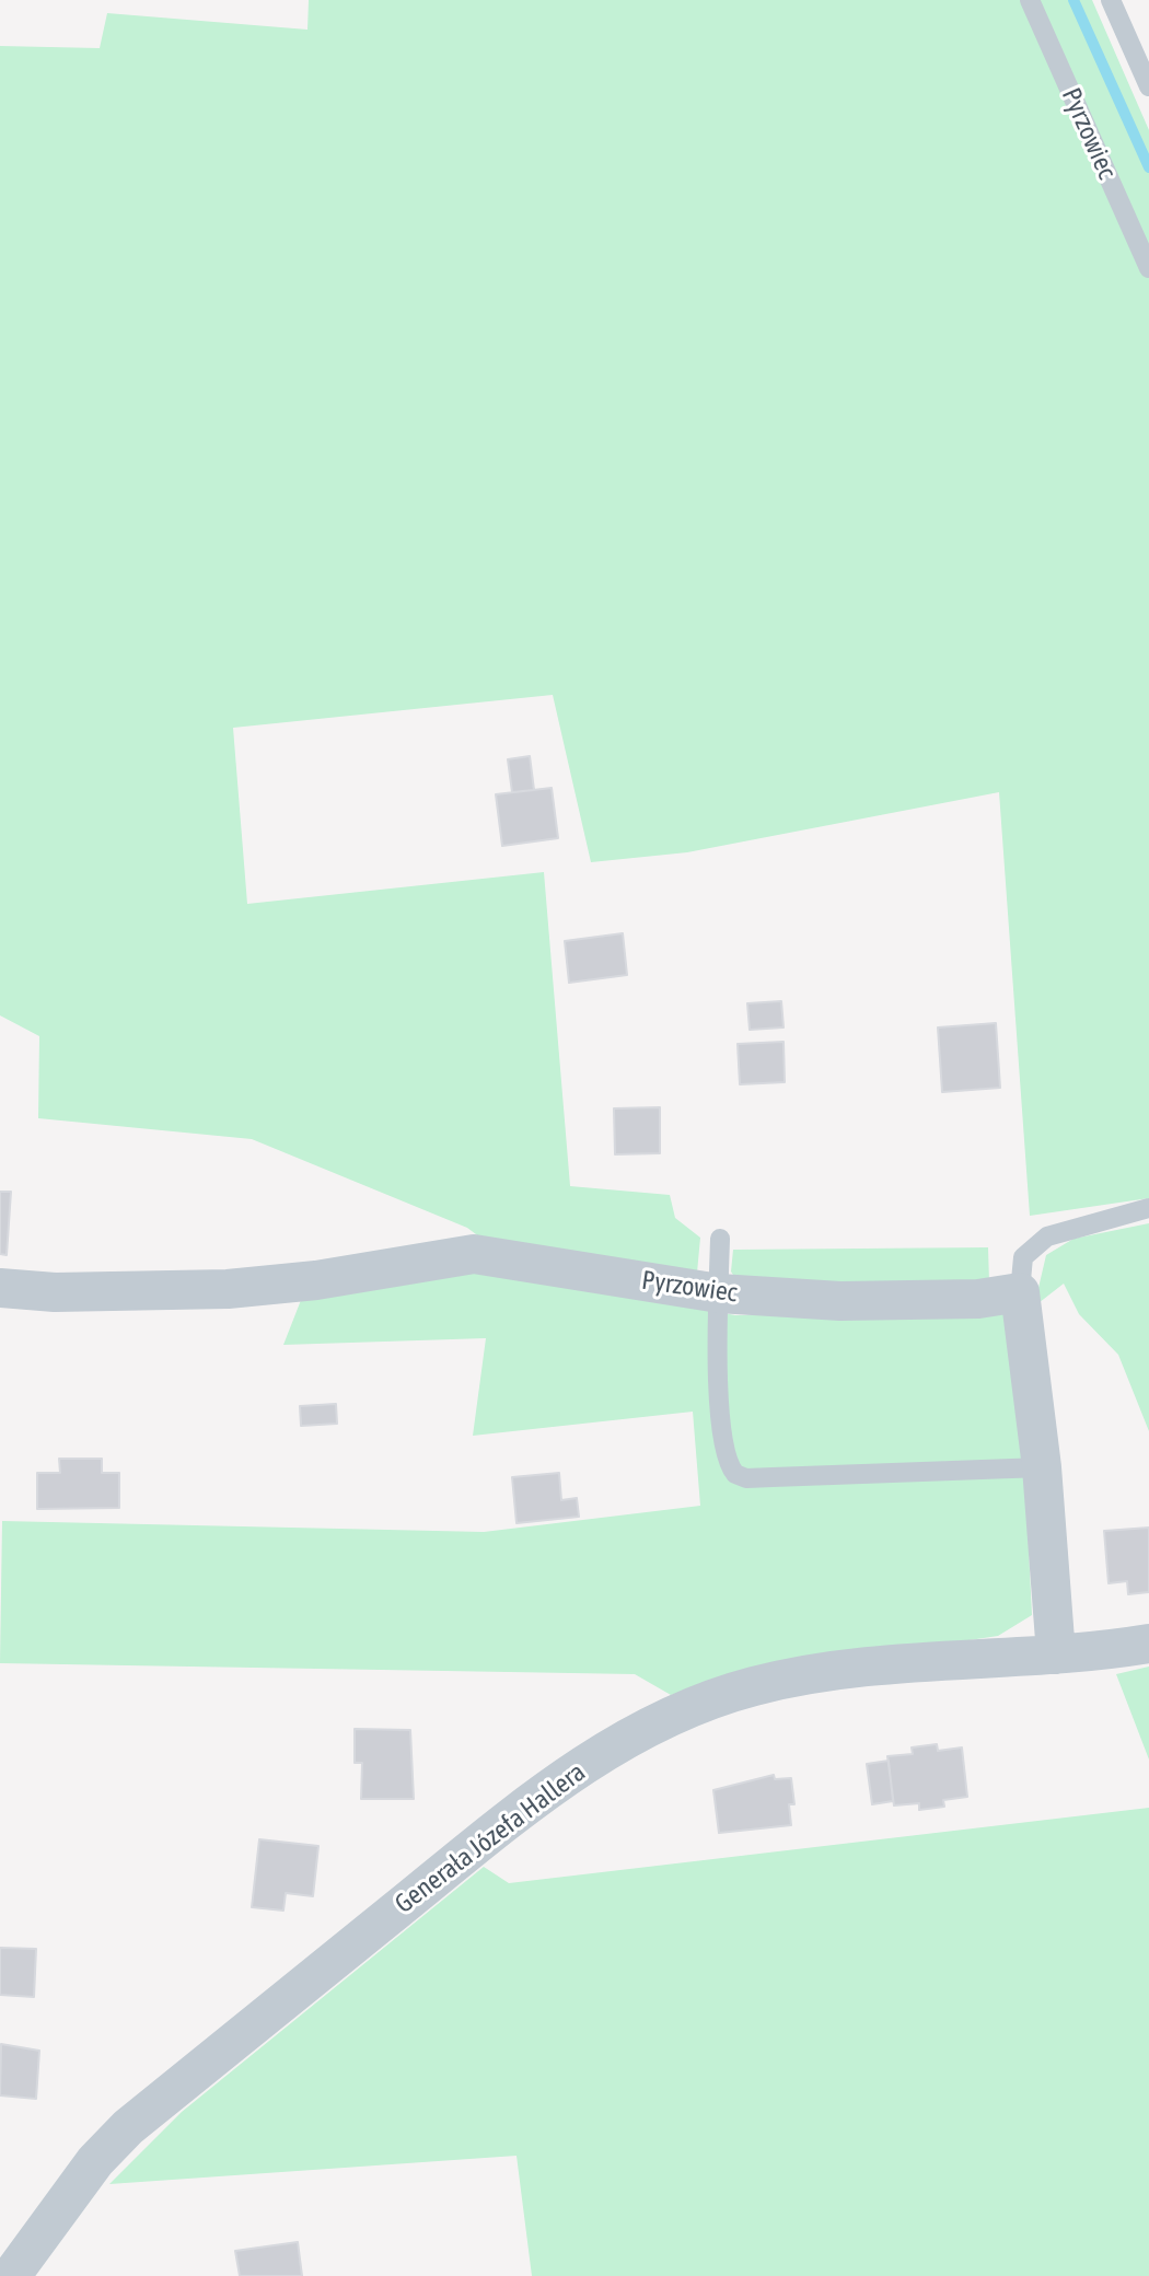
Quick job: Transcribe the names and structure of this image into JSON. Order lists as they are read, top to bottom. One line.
{"streets":{"street":["Pyrzowiec","Generała Józefa Hallera"]}}
